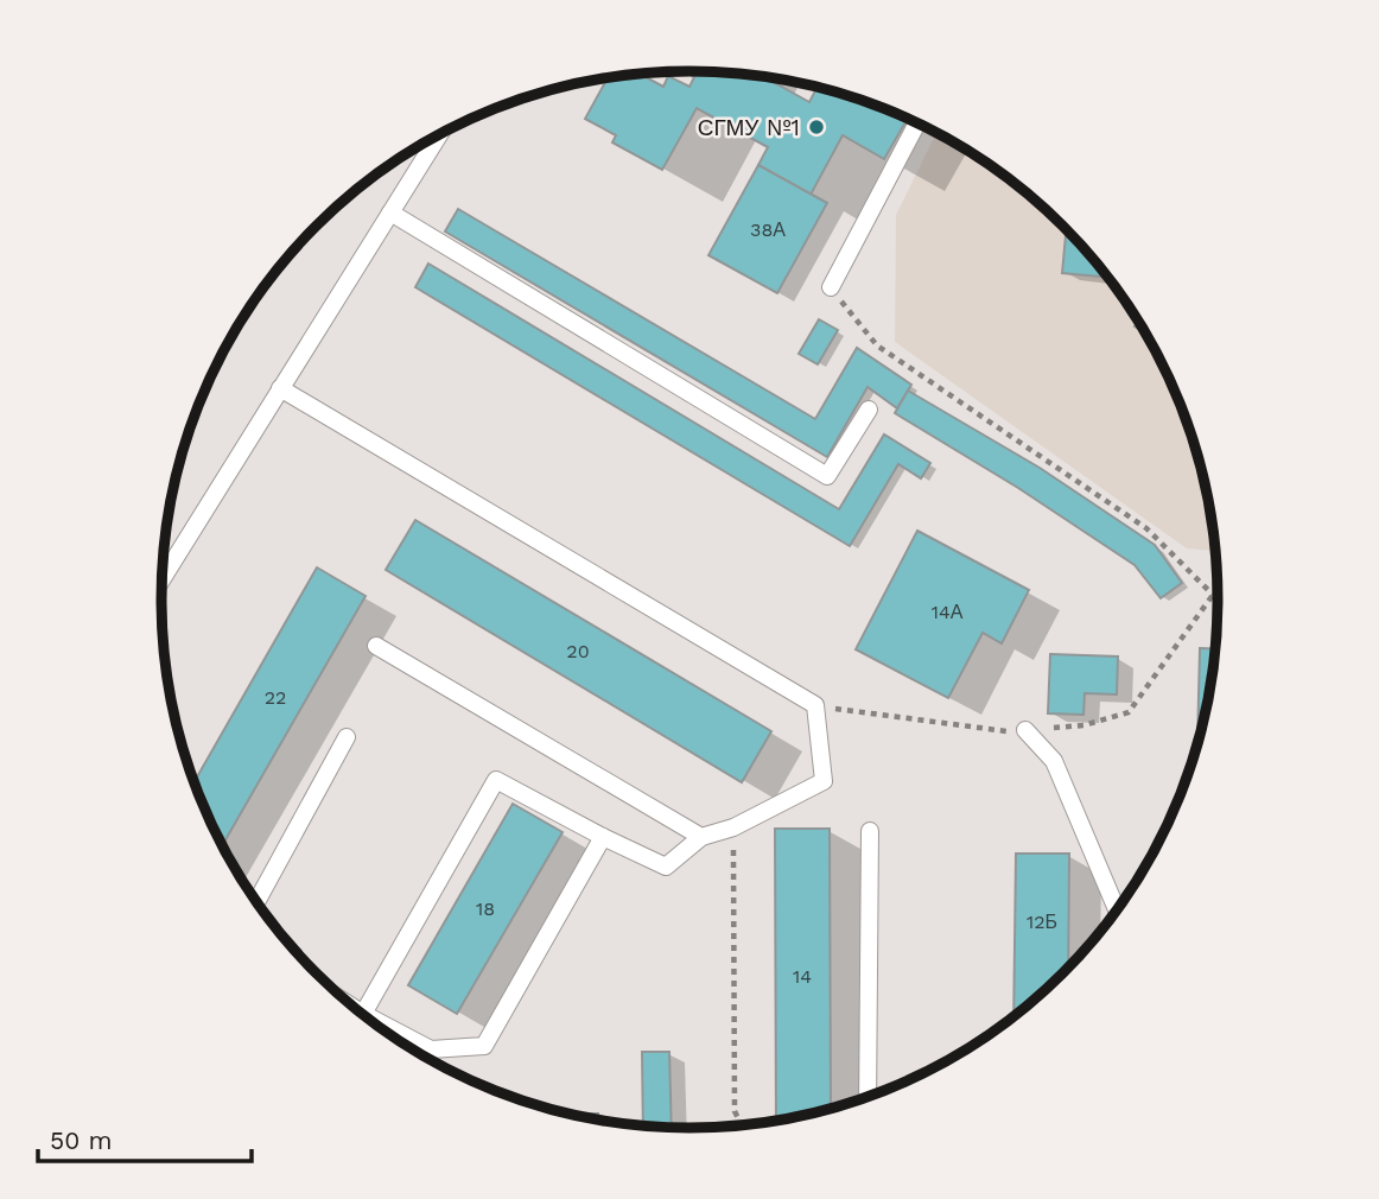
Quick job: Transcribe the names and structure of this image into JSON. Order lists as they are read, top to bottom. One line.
{"places":["СГМУ №1"],"house_numbers":["38А","14А","20","22","18","12Б","14"],"scale_bar":"50 m"}
